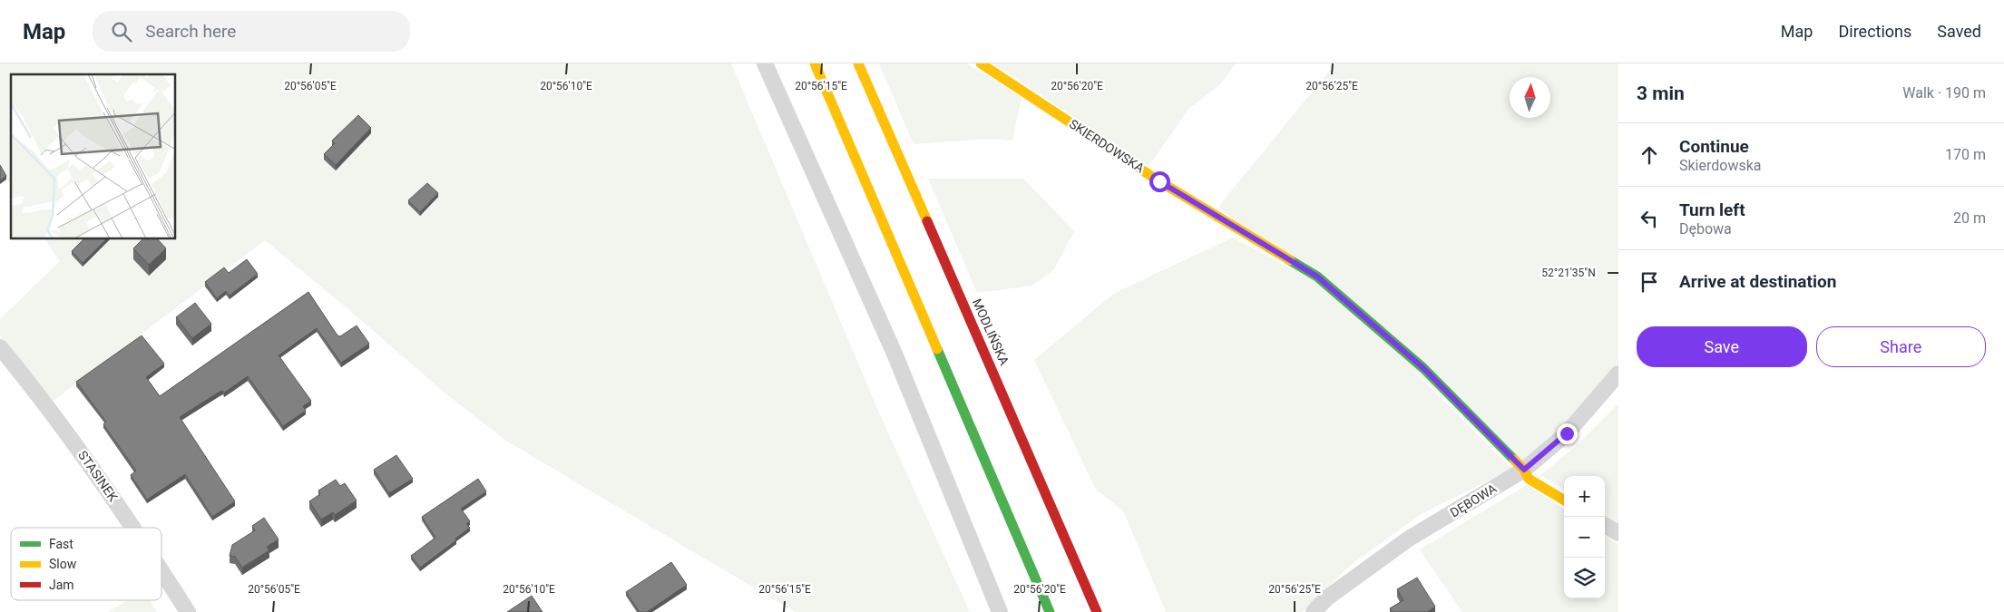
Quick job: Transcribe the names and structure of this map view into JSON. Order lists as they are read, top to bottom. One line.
{"streets":{"main road":["SKIERDOWSKA","MODLIŃSKA"],"street":["STASINEK","DĘBOWA"]},"crossings":[["SKIERDOWSKA","DĘBOWA"]],"legend":["Fast","Slow","Jam"],"north":"top","page":{"header":"Map","search":"Search here","nav":["Map","Directions","Saved"],"heading":["3 min","Walk · 190 m"],"list":[["Continue","Skierdowska","170 m"],["Turn left","Dębowa","20 m"],"Arrive at destination"],"buttons":["Save","Share"],"map_buttons":["+","−"]},"coordinates":["20°56'05\"E","20°56'10\"E","20°56'15\"E","20°56'20\"E","20°56'25\"E","52°21'35\"N"]}
